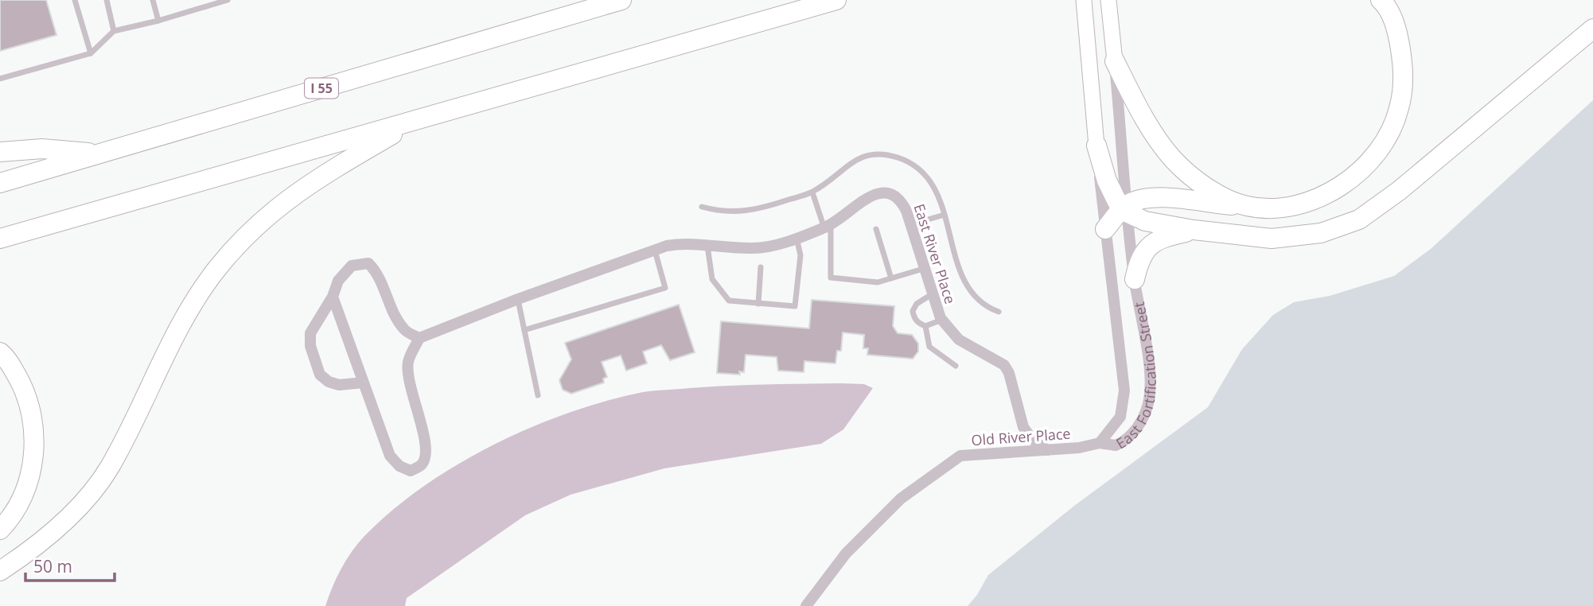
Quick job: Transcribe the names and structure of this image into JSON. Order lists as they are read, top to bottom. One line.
{"streets":{"highway":["I 55"],"street":["East River Place","East Fortification Street","Old River Place"]},"crossings":[["East River Place","Old River Place"],["East Fortification Street","Old River Place"]],"scale_bar":"50 m"}
